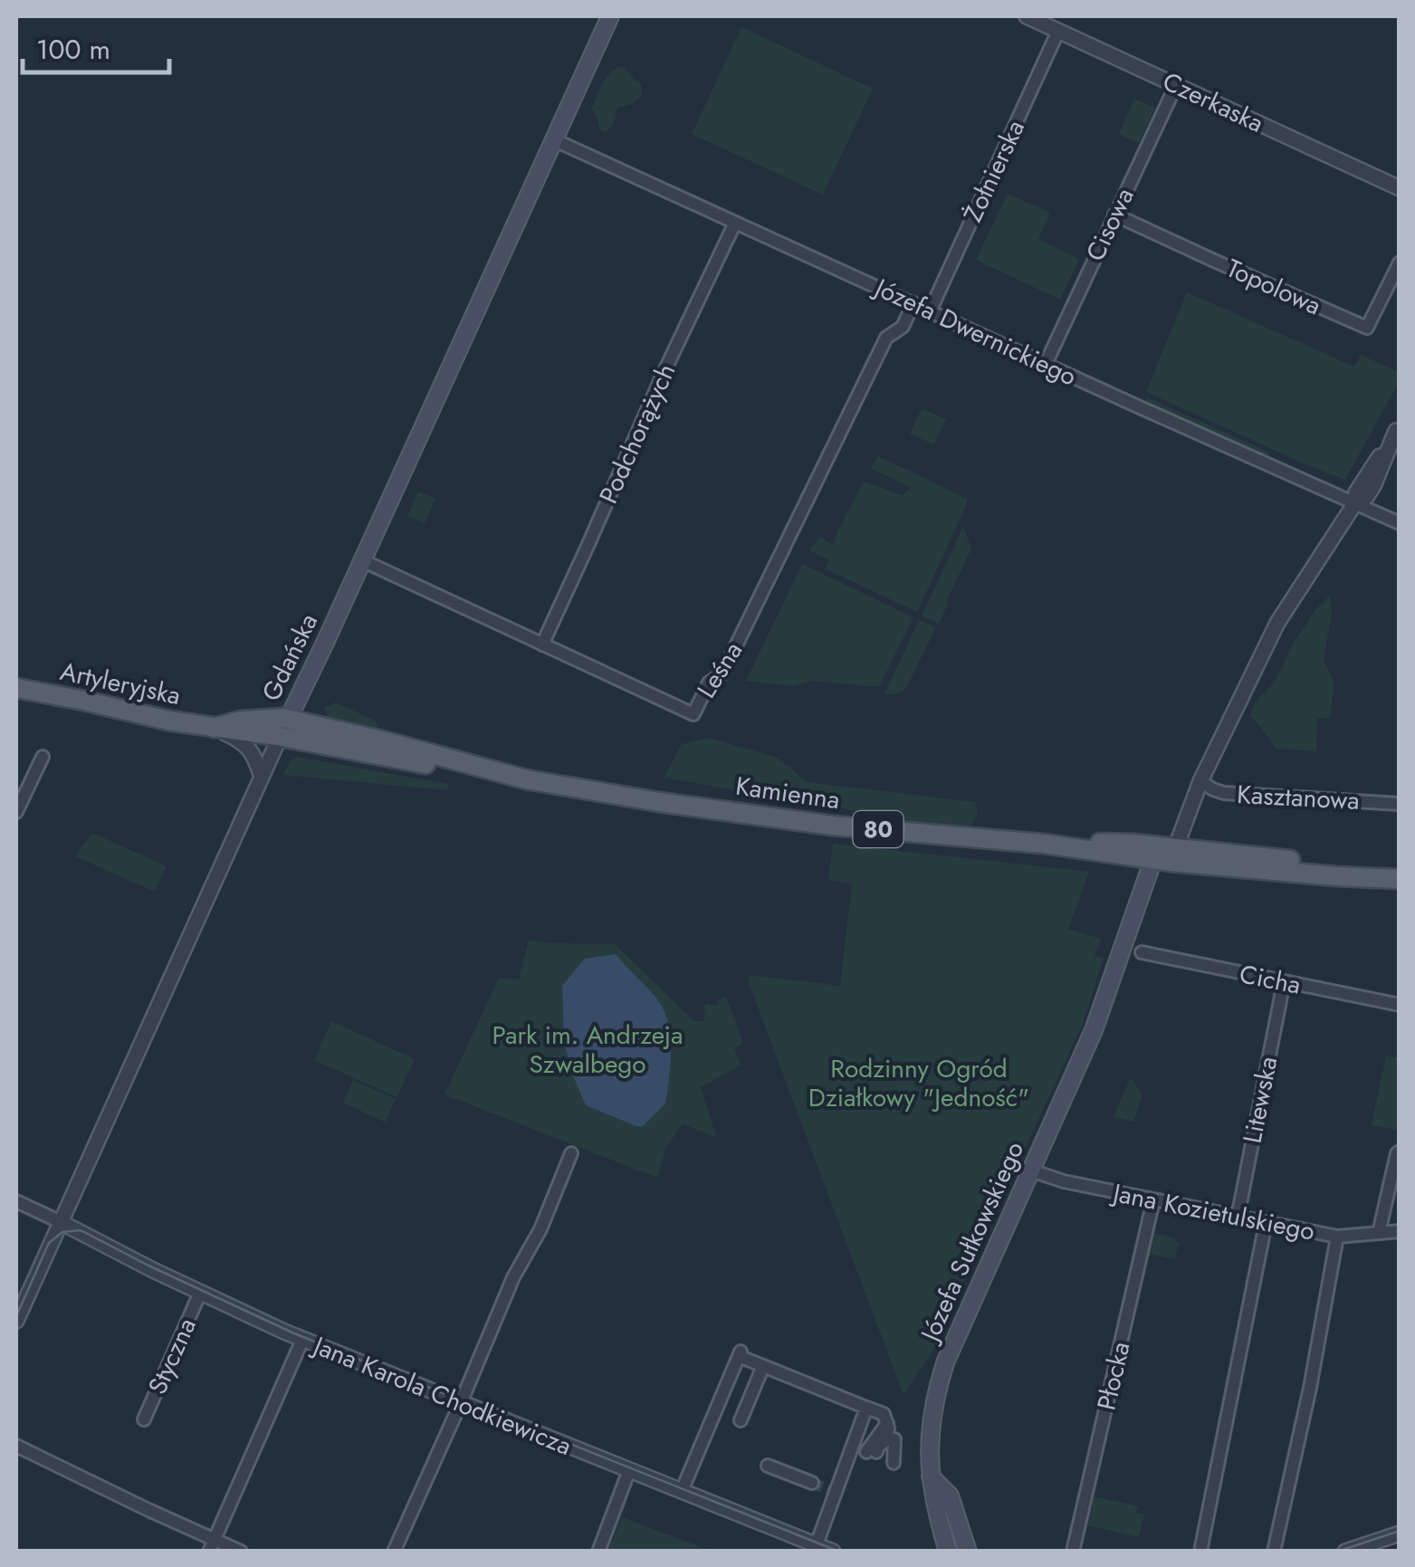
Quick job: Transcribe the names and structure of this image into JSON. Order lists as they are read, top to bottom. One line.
{"streets":{"main road":["Gdańska","Artyleryjska","Kamienna","80","Józefa Sułkowskiego"],"street":["Czerkaska","Żołnierska","Cisowa","Topolowa","Józefa Dwernickiego","Podchorążych","Leśna","Kasztanowa","Cicha","Litewska","Jana Kozietulskiego","Styczna","Płocka","Jana Karola Chodkiewicza"]},"crossings":[["Czerkaska","Żołnierska"],["Czerkaska","Cisowa"],["Żołnierska","Józefa Dwernickiego"],["Cisowa","Topolowa"],["Cisowa","Józefa Dwernickiego"],["Józefa Dwernickiego","Podchorążych"],["Józefa Dwernickiego","Gdańska"],["Józefa Dwernickiego","Leśna"],["Józefa Dwernickiego","Józefa Sułkowskiego"],["Podchorążych","Leśna"],["Gdańska","Leśna"],["Gdańska","Artyleryjska"],["Gdańska","Kamienna"],["Gdańska","Jana Karola Chodkiewicza"],["Artyleryjska","Kamienna"],["Kamienna","Józefa Sułkowskiego"],["Kasztanowa","Józefa Sułkowskiego"],["Cicha","Litewska"],["Litewska","Jana Kozietulskiego"],["Jana Kozietulskiego","Józefa Sułkowskiego"],["Jana Kozietulskiego","Płocka"],["Styczna","Jana Karola Chodkiewicza"]],"parks":["Park im. Andrzeja Szwalbego","Rodzinny Ogród Działkowy \"Jedność\""],"scale_bar":"100 m"}
